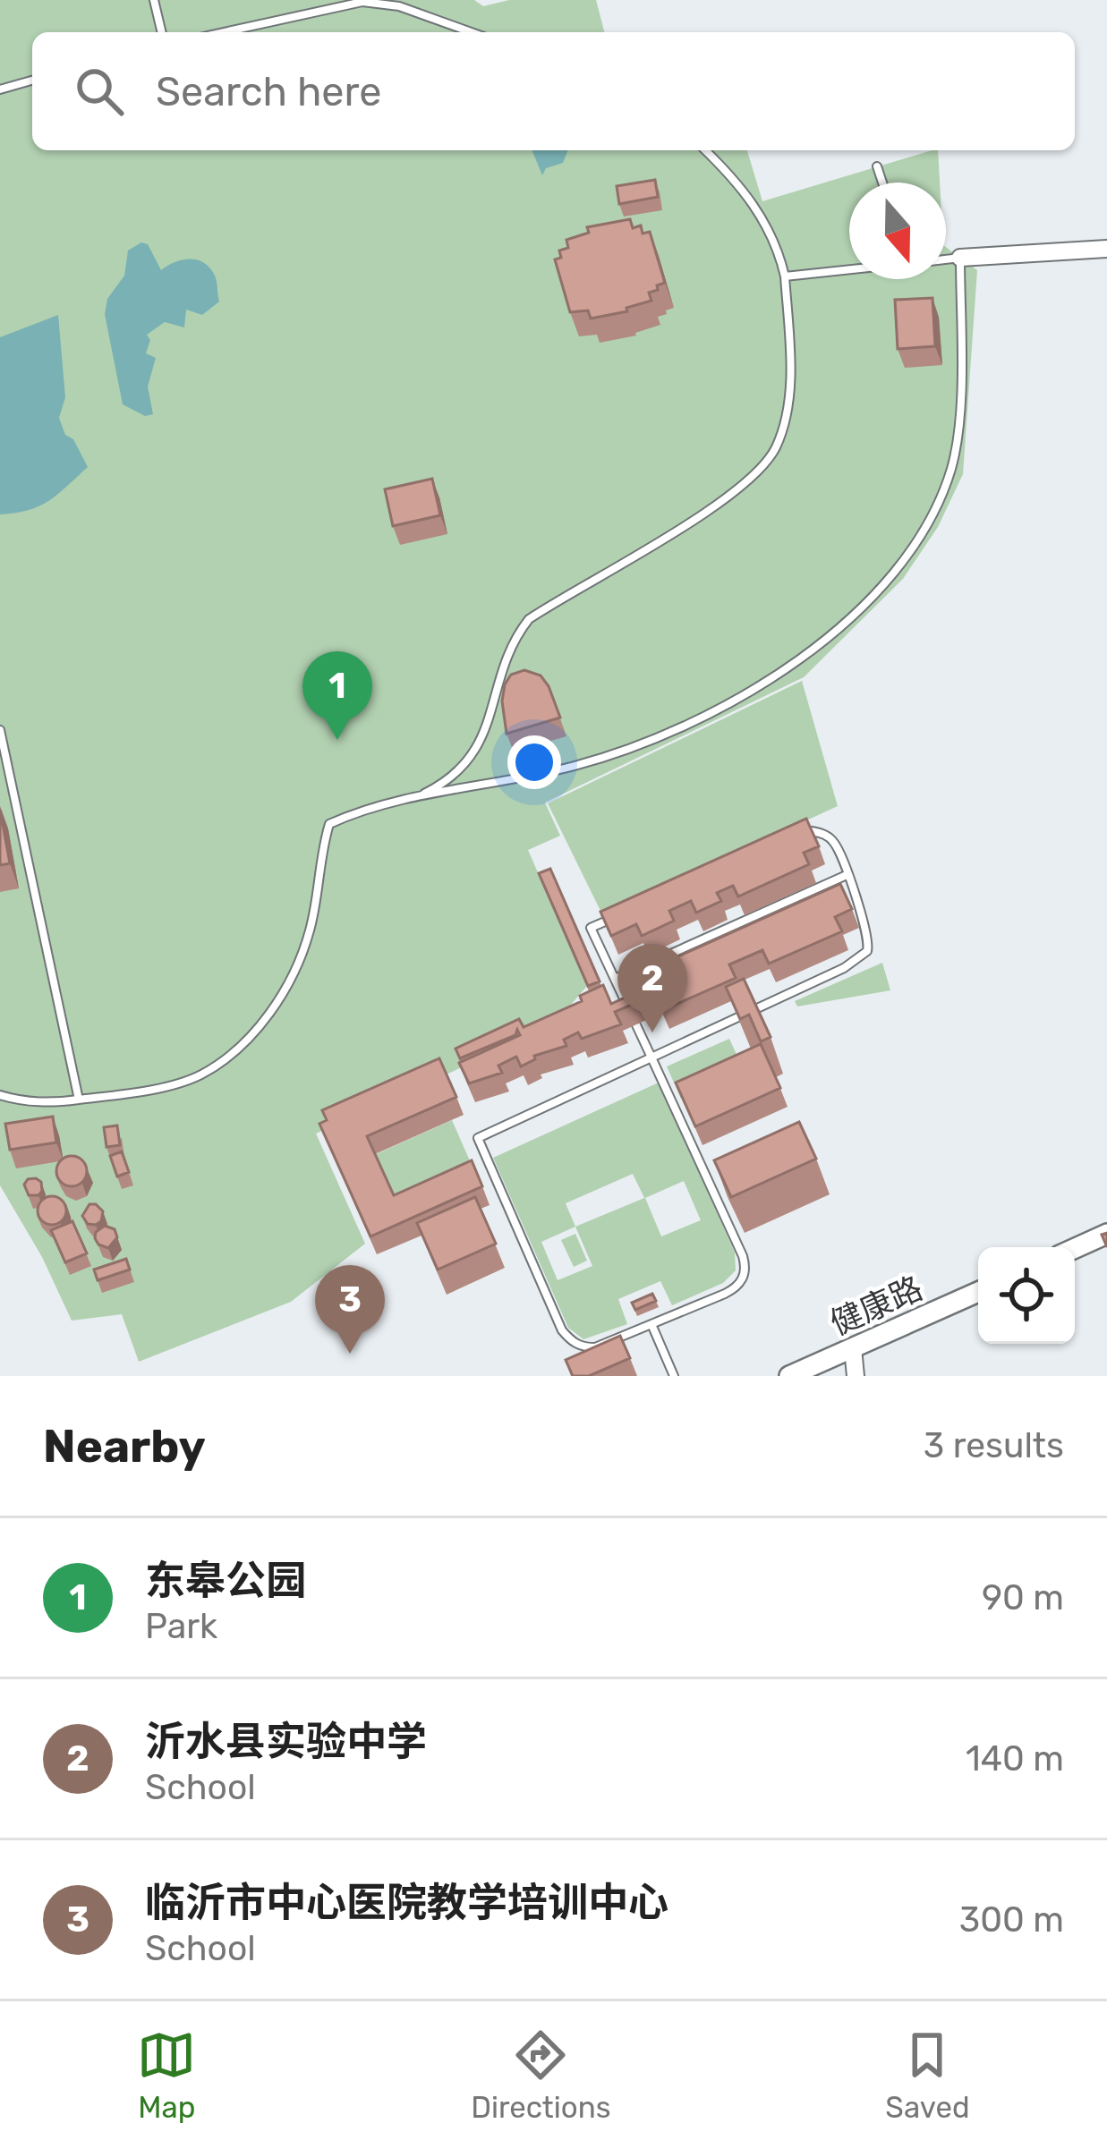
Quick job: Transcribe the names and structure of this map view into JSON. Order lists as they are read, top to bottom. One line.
{"streets":{"main road":["健康路"]},"north":"bottom","page":{"search":"Search here","pins":["1","2","3"],"heading":["Nearby","3 results"],"list":[{"mark":"1","name":"东皋公园","note":"Park","value":"90 m"},{"mark":"2","name":"沂水县实验中学","note":"School","value":"140 m"},{"mark":"3","name":"临沂市中心医院教学培训中心","note":"School","value":"300 m"}],"nav":["Map","Directions","Saved"]}}
